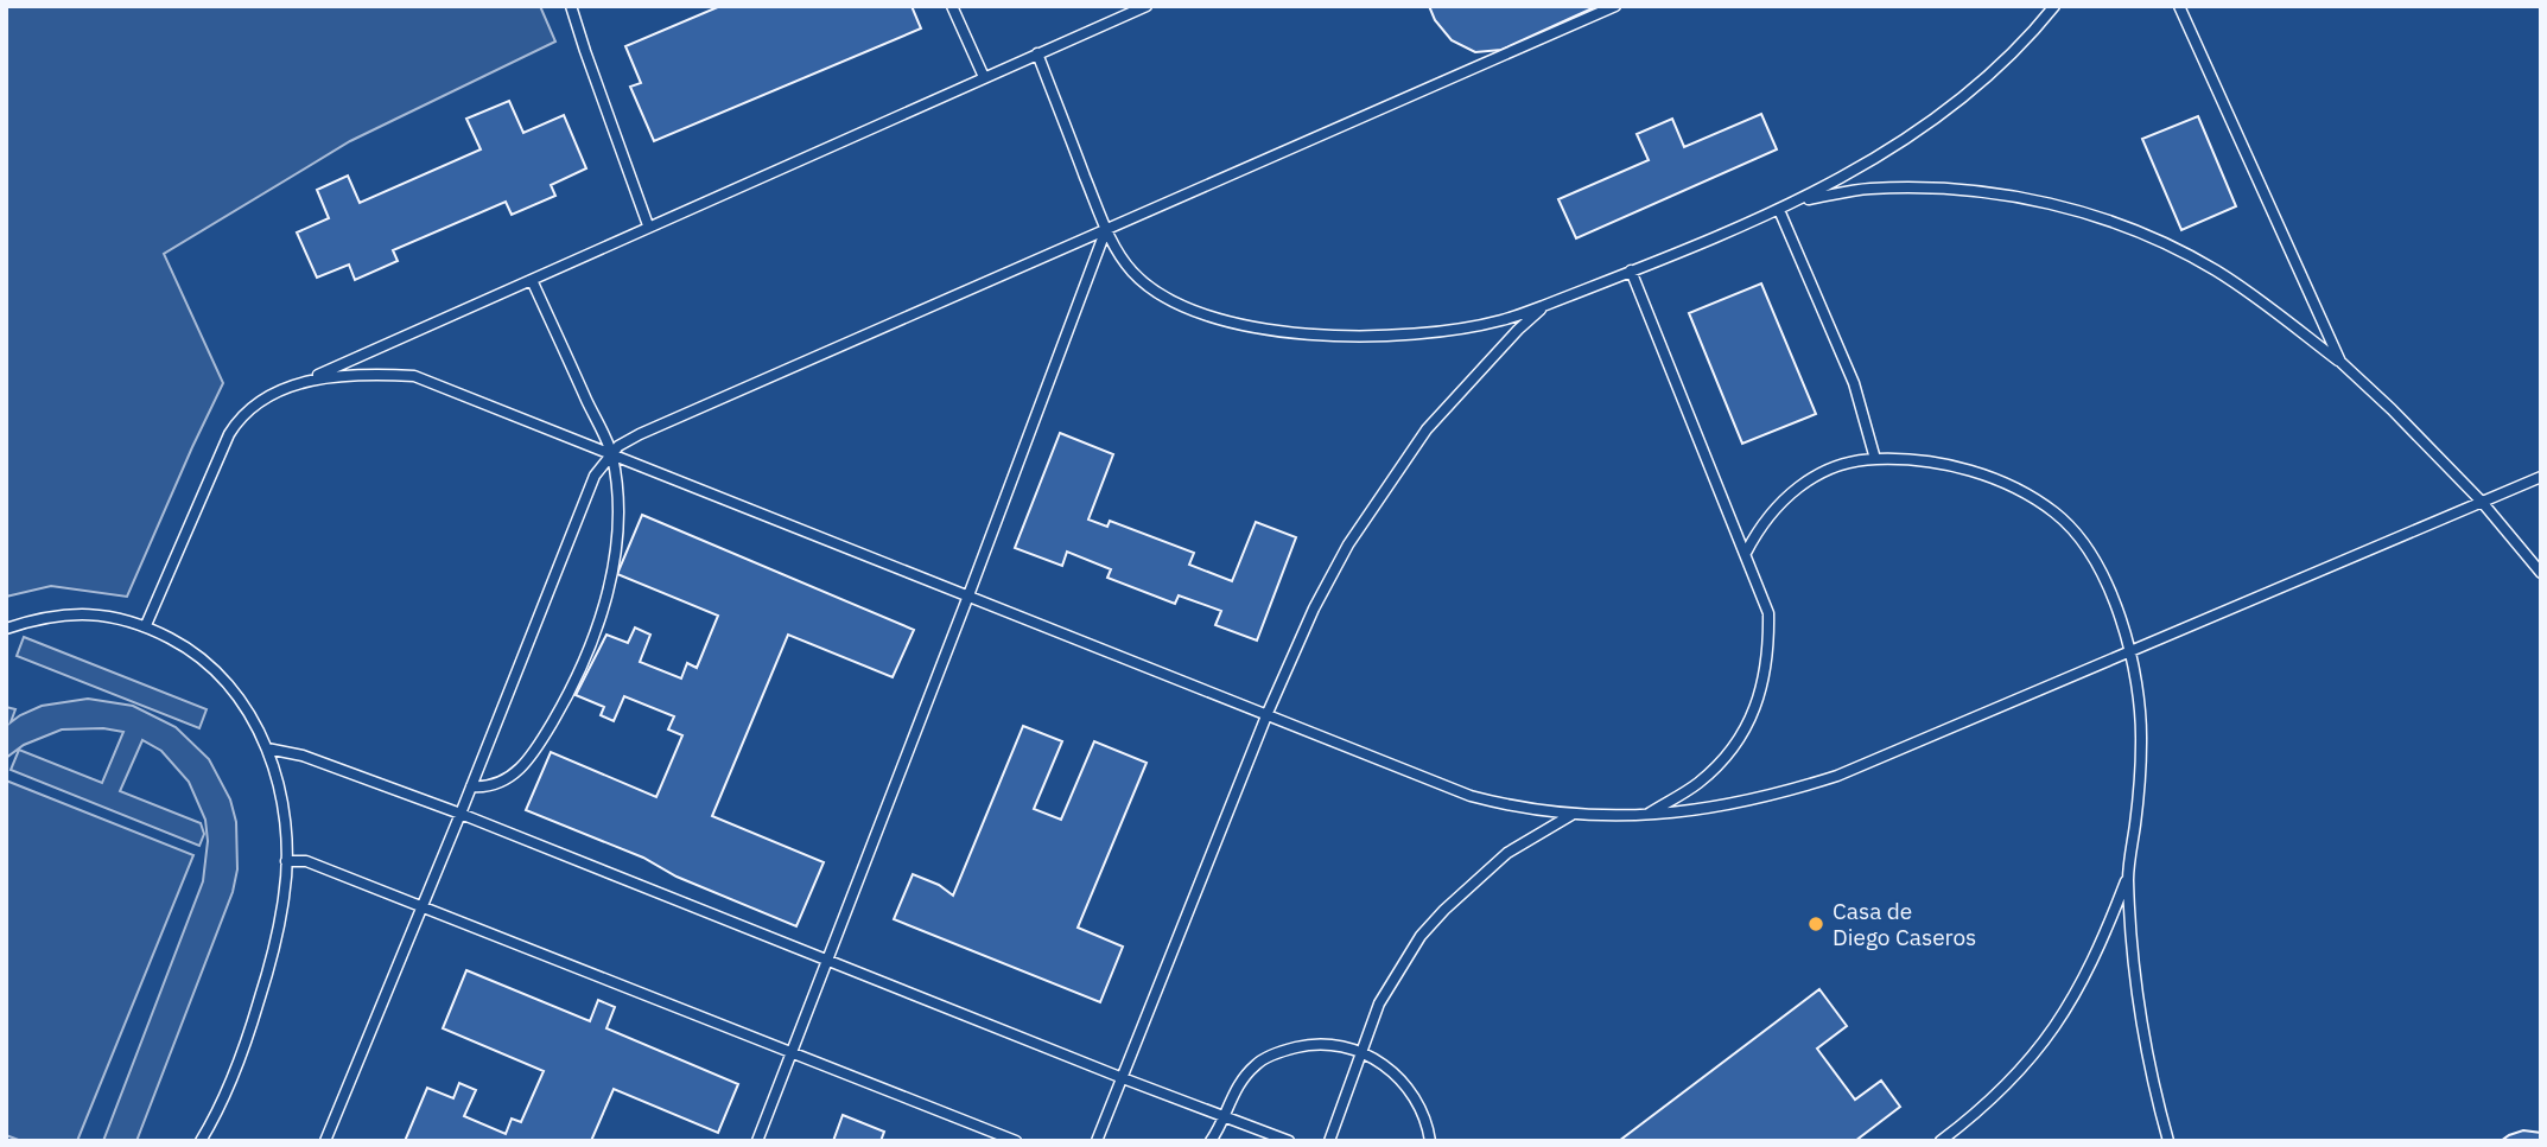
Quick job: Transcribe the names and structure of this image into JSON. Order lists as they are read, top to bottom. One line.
{"places":["Casa de Diego Caseros"]}
